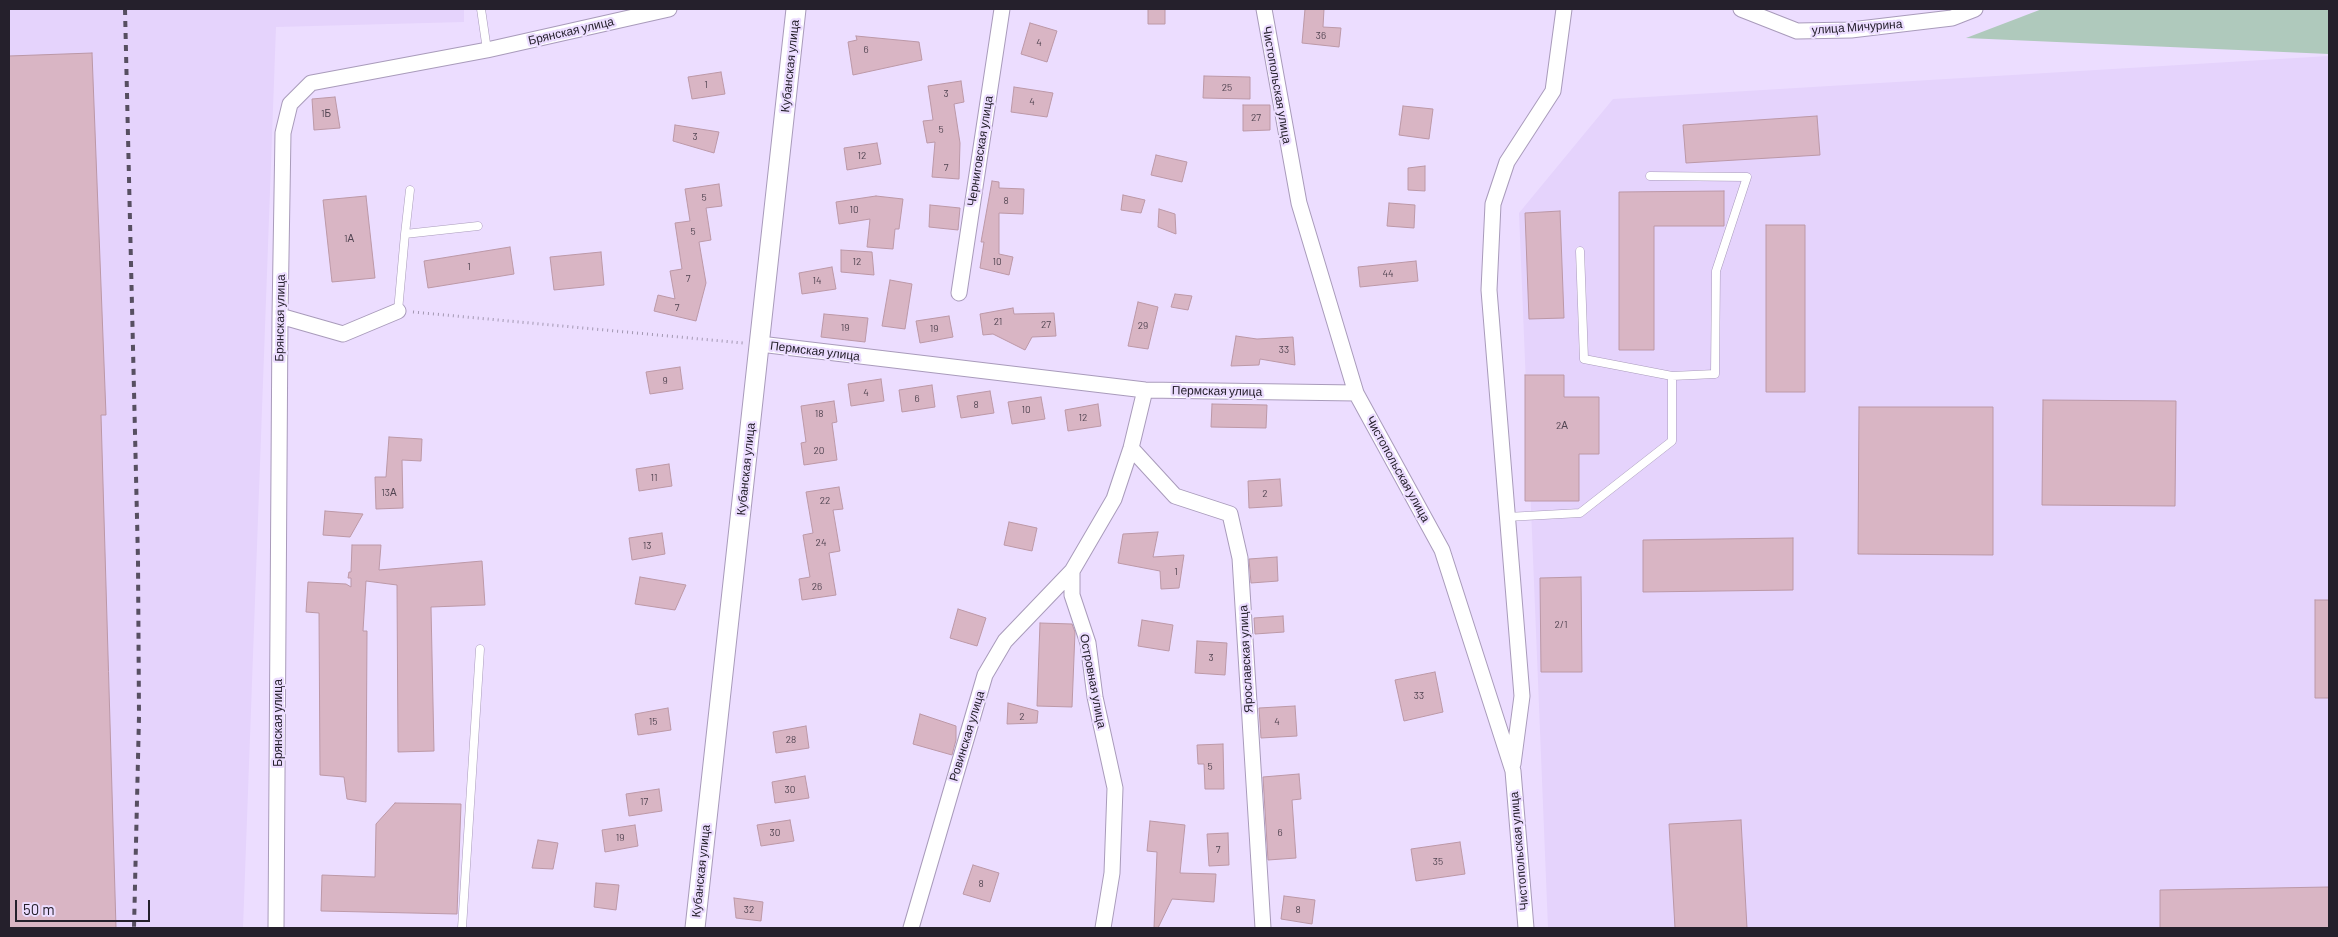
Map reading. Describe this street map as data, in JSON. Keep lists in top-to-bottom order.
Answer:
{
  "streets": {
    "street": [
      "улица Мичурина",
      "Брянская улица",
      "Кубанская улица",
      "Чистопольская улица",
      "Черниговская улица",
      "Пермская улица",
      "Ярославская улица",
      "Островная улица",
      "Ровинская улица"
    ]
  },
  "crossings": [
    ["Кубанская улица", "Пермская улица"],
    ["Чистопольская улица", "Пермская улица"],
    ["Островная улица", "Ровинская улица"]
  ],
  "house_numbers": [
    "36",
    "4",
    "6",
    "1",
    "25",
    "3",
    "4",
    "1Б",
    "27",
    "5",
    "3",
    "12",
    "7",
    "5",
    "8",
    "10",
    "5",
    "1А",
    "12",
    "10",
    "1",
    "44",
    "7",
    "14",
    "7",
    "21",
    "27",
    "29",
    "19",
    "19",
    "33",
    "9",
    "4",
    "6",
    "8",
    "10",
    "18",
    "12",
    "2А",
    "20",
    "11",
    "13А",
    "2",
    "22",
    "24",
    "13",
    "1",
    "26",
    "2/1",
    "3",
    "33",
    "2",
    "15",
    "4",
    "28",
    "5",
    "30",
    "17",
    "30",
    "6",
    "19",
    "7",
    "35",
    "8",
    "32",
    "8"
  ],
  "scale_bar": "50 m"
}
